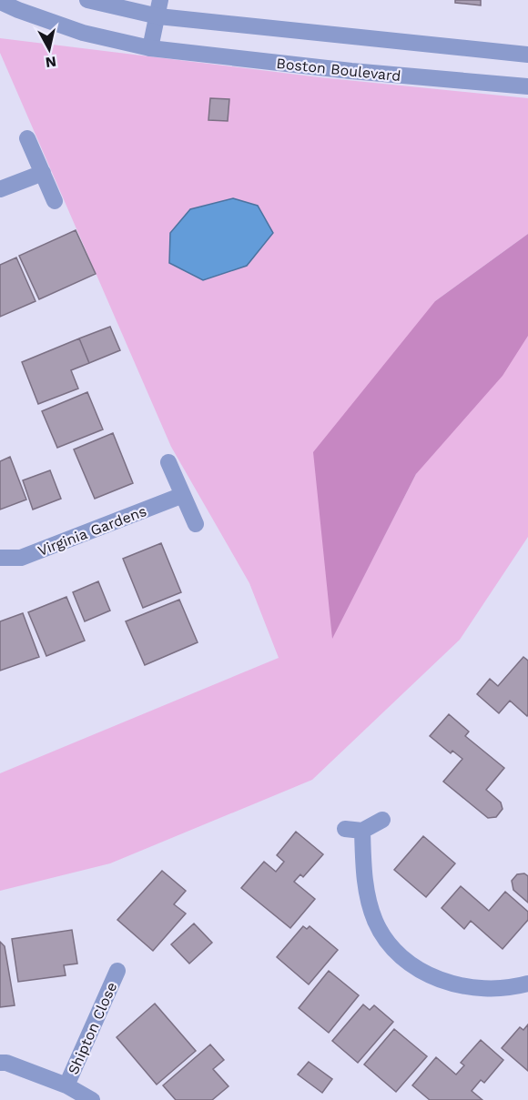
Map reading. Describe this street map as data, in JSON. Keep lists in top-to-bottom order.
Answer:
{
  "streets": {
    "street": ["Boston Boulevard", "Virginia Gardens", "Shipton Close"]
  },
  "north": "bottom"
}
